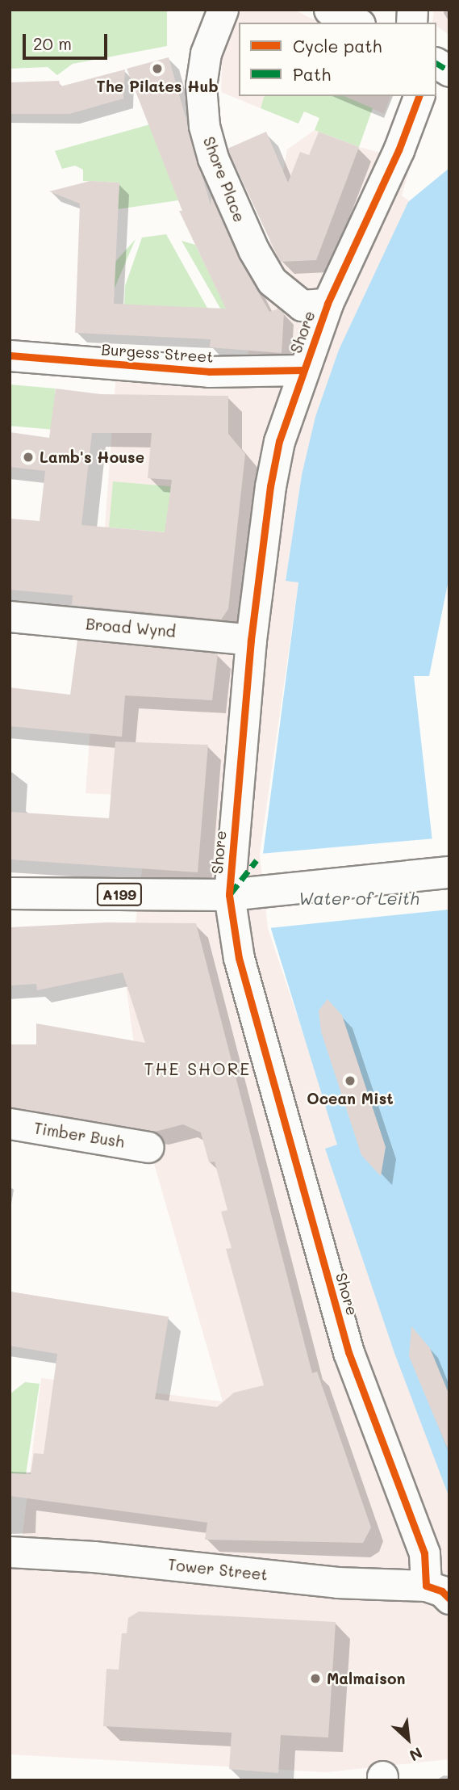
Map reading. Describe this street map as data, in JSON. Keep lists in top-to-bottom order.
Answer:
{
  "streets": {
    "main road": ["A199"],
    "street": [
      "Shore Place",
      "Shore",
      "Burgess Street",
      "Broad Wynd",
      "Timber Bush",
      "Tower Street"
    ]
  },
  "crossings": [
    ["Shore Place", "Shore"],
    ["Shore", "Burgess Street"],
    ["Shore", "Broad Wynd"],
    ["Shore", "A199"],
    ["Shore", "Tower Street"]
  ],
  "districts": ["THE SHORE"],
  "water": ["Water of Leith"],
  "places": [
    "The Pilates Hub",
    "Lamb's House",
    "Ocean Mist",
    "Malmaison"
  ],
  "legend": ["Cycle path", "Path"],
  "scale_bar": "20 m",
  "north": "bottom right"
}
